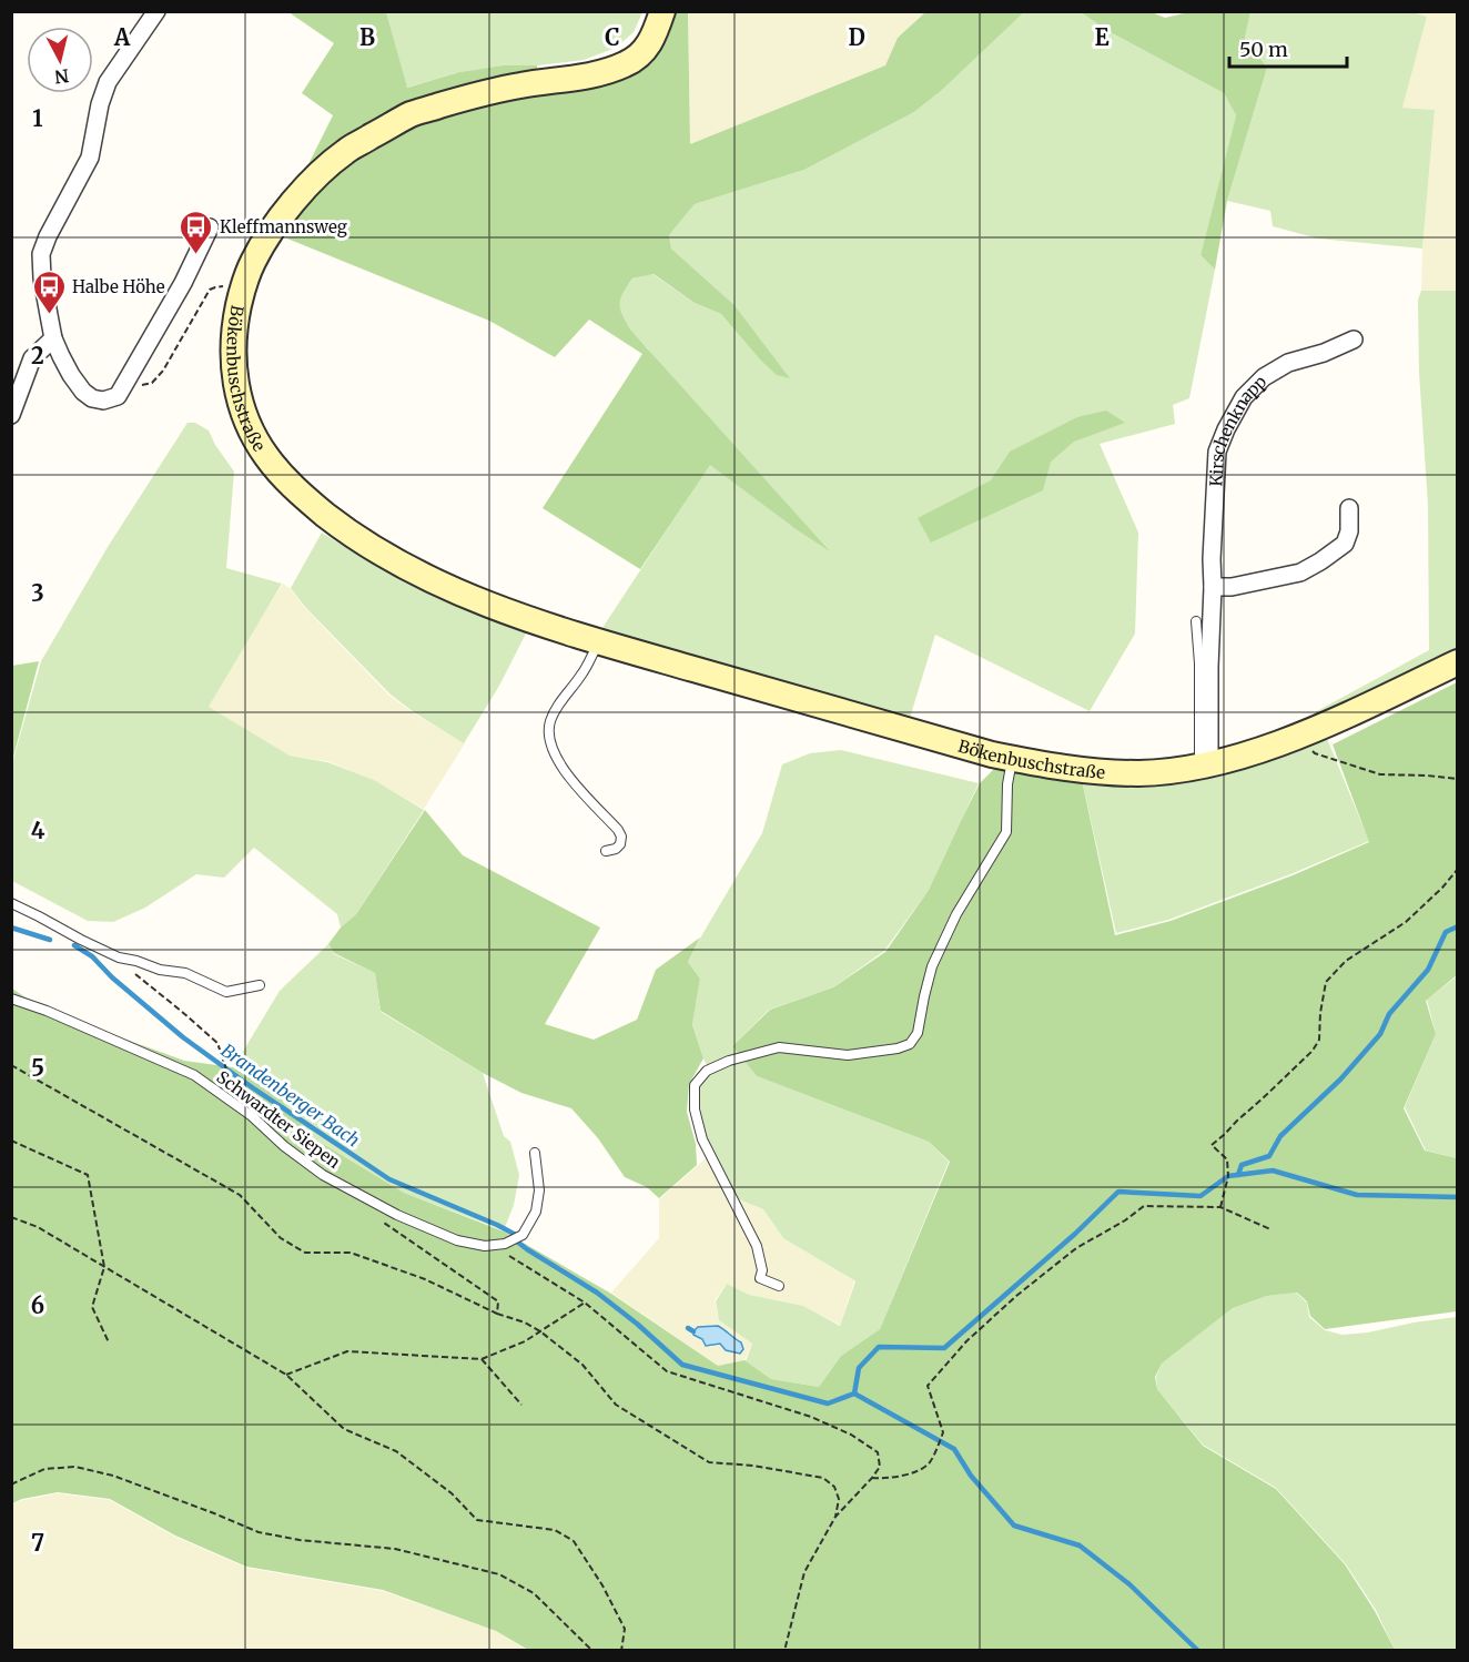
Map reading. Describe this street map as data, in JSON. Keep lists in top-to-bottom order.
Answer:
{
  "streets": {
    "main road": ["Bökenbuschstraße"],
    "street": ["Kirschenknapp"],
    "lane": ["Schwardter Siepen"]
  },
  "crossings": [
    ["Bökenbuschstraße", "Kirschenknapp"]
  ],
  "water": ["Brandenberger Bach"],
  "places": {
    "bus stop": ["Kleffmannsweg", "Halbe Höhe"]
  },
  "scale_bar": "50 m",
  "north": "bottom",
  "grid": {
    "columns": [
      "A",
      "B",
      "C",
      "D",
      "E"
    ],
    "rows": [
      "1",
      "2",
      "3",
      "4",
      "5",
      "6",
      "7"
    ]
  }
}
